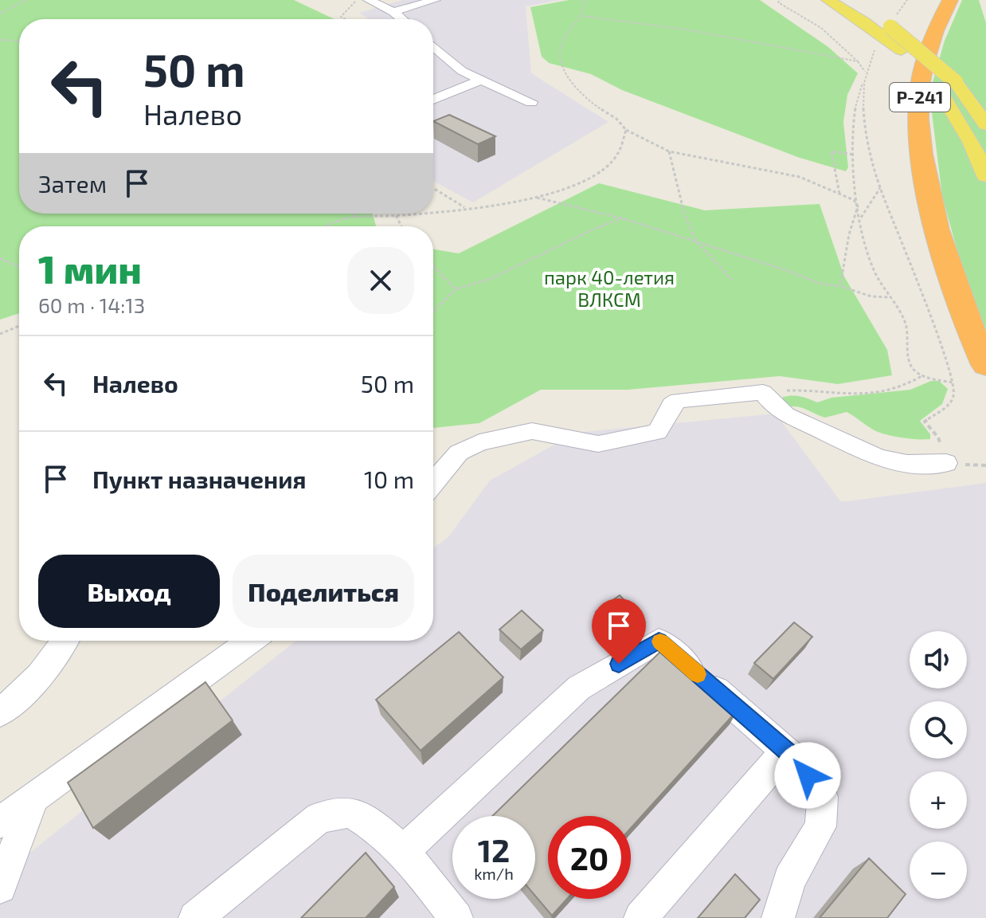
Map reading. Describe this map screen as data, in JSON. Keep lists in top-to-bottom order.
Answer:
{
  "streets": {
    "highway": ["Р-241"]
  },
  "parks": ["парк 40-летия ВЛКСМ"],
  "page": {
    "turn": ["50 m", "Налево"],
    "then": "Затем",
    "heading": ["1 мин", "60 m · 14:13"],
    "list": [
      {
        "name": "Налево",
        "value": "50 m"
      },
      {
        "name": "Пункт назначения",
        "value": "10 m"
      }
    ],
    "buttons": ["Выход", "Поделиться"],
    "map_buttons": ["+", "−"],
    "speed": "12 km/h",
    "limit": "20"
  }
}
